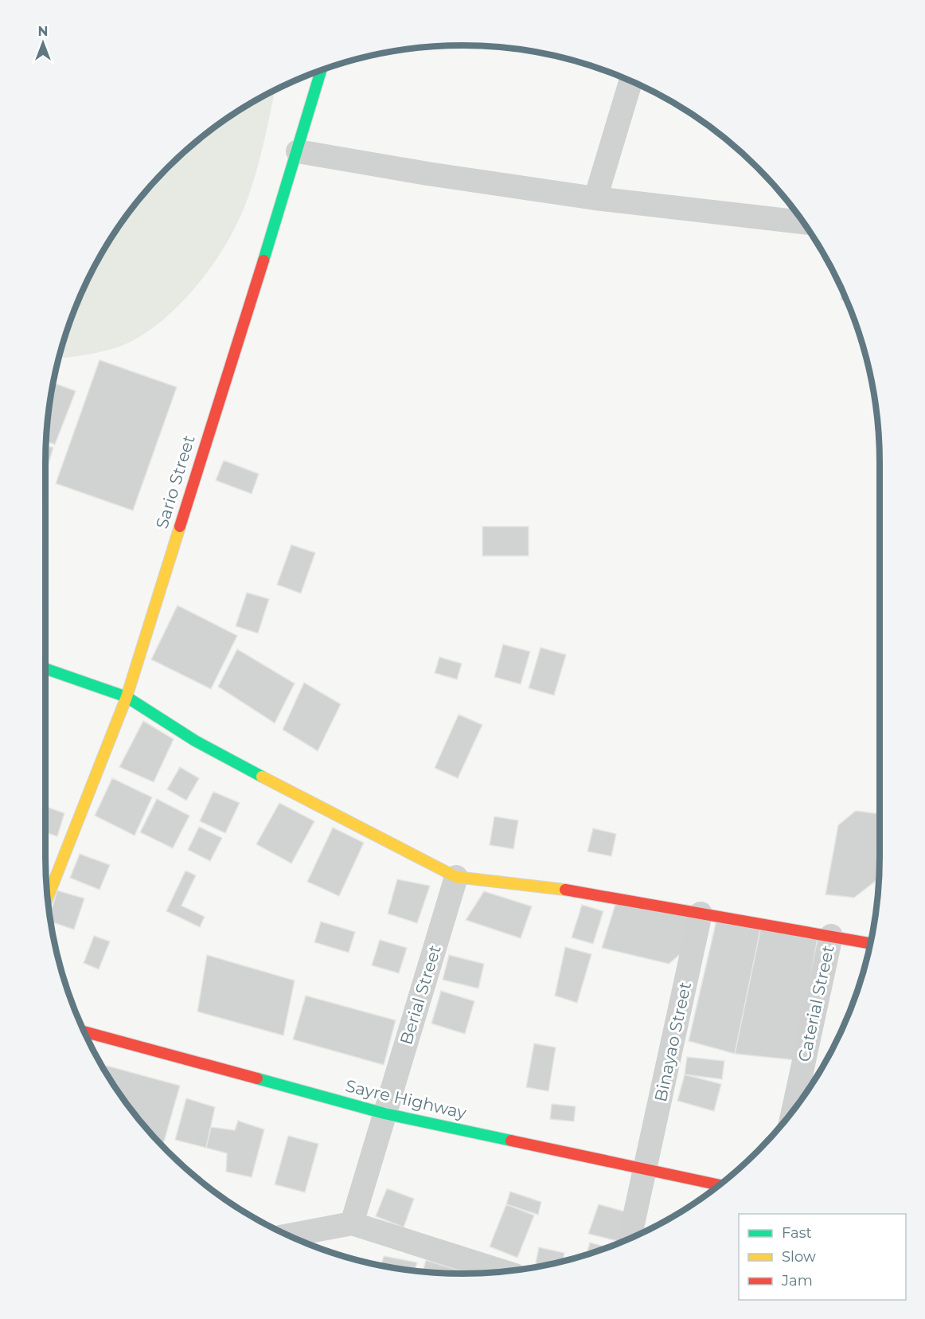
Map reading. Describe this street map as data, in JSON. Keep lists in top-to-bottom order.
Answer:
{
  "streets": {
    "main road": ["Sario Street", "Sayre Highway"],
    "street": ["Berial Street", "Caterial Street", "Binayao Street"]
  },
  "crossings": [
    ["Berial Street", "Sayre Highway"],
    ["Binayao Street", "Sayre Highway"]
  ],
  "legend": ["Fast", "Slow", "Jam"],
  "north": "top"
}
